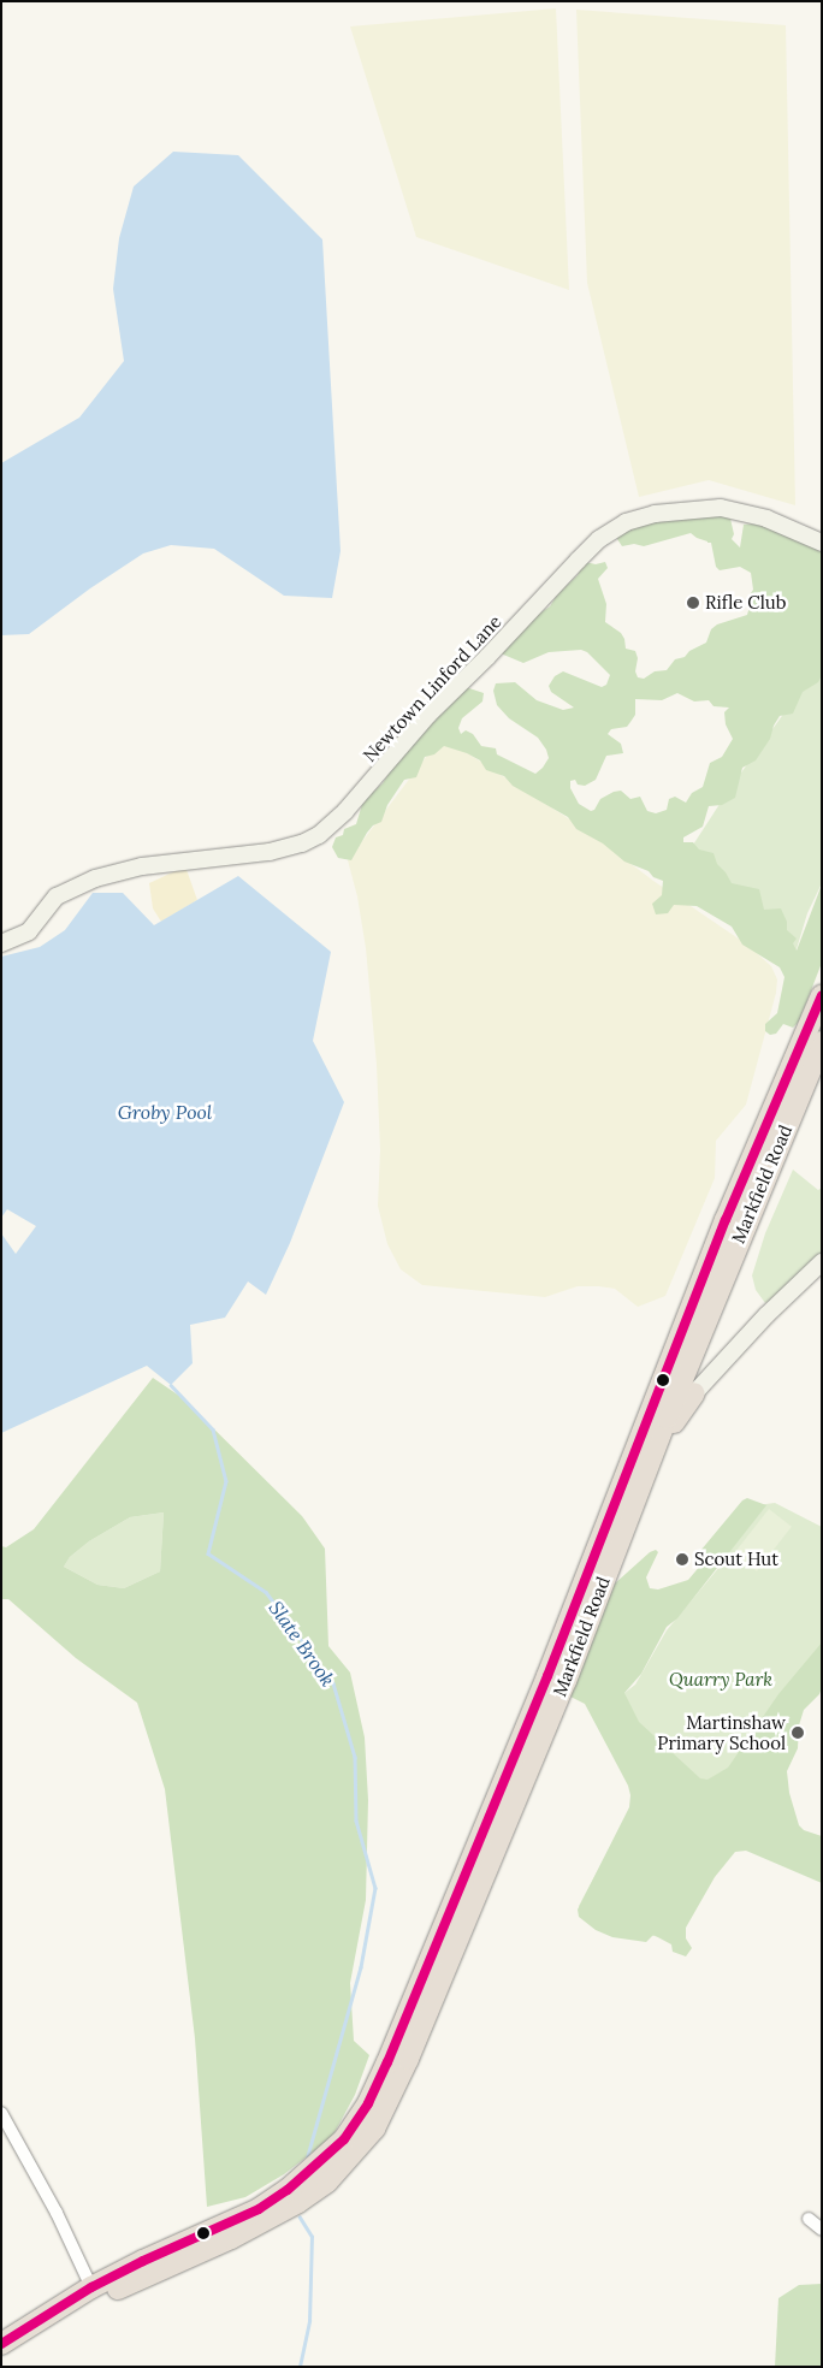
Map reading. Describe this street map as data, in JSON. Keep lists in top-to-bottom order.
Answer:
{
  "streets": {
    "highway": ["Markfield Road"],
    "street": ["Newtown Linford Lane"]
  },
  "water": ["Groby Pool", "Slate Brook"],
  "parks": ["Quarry Park"],
  "places": ["Rifle Club", "Scout Hut", "Martinshaw Primary School"]
}
